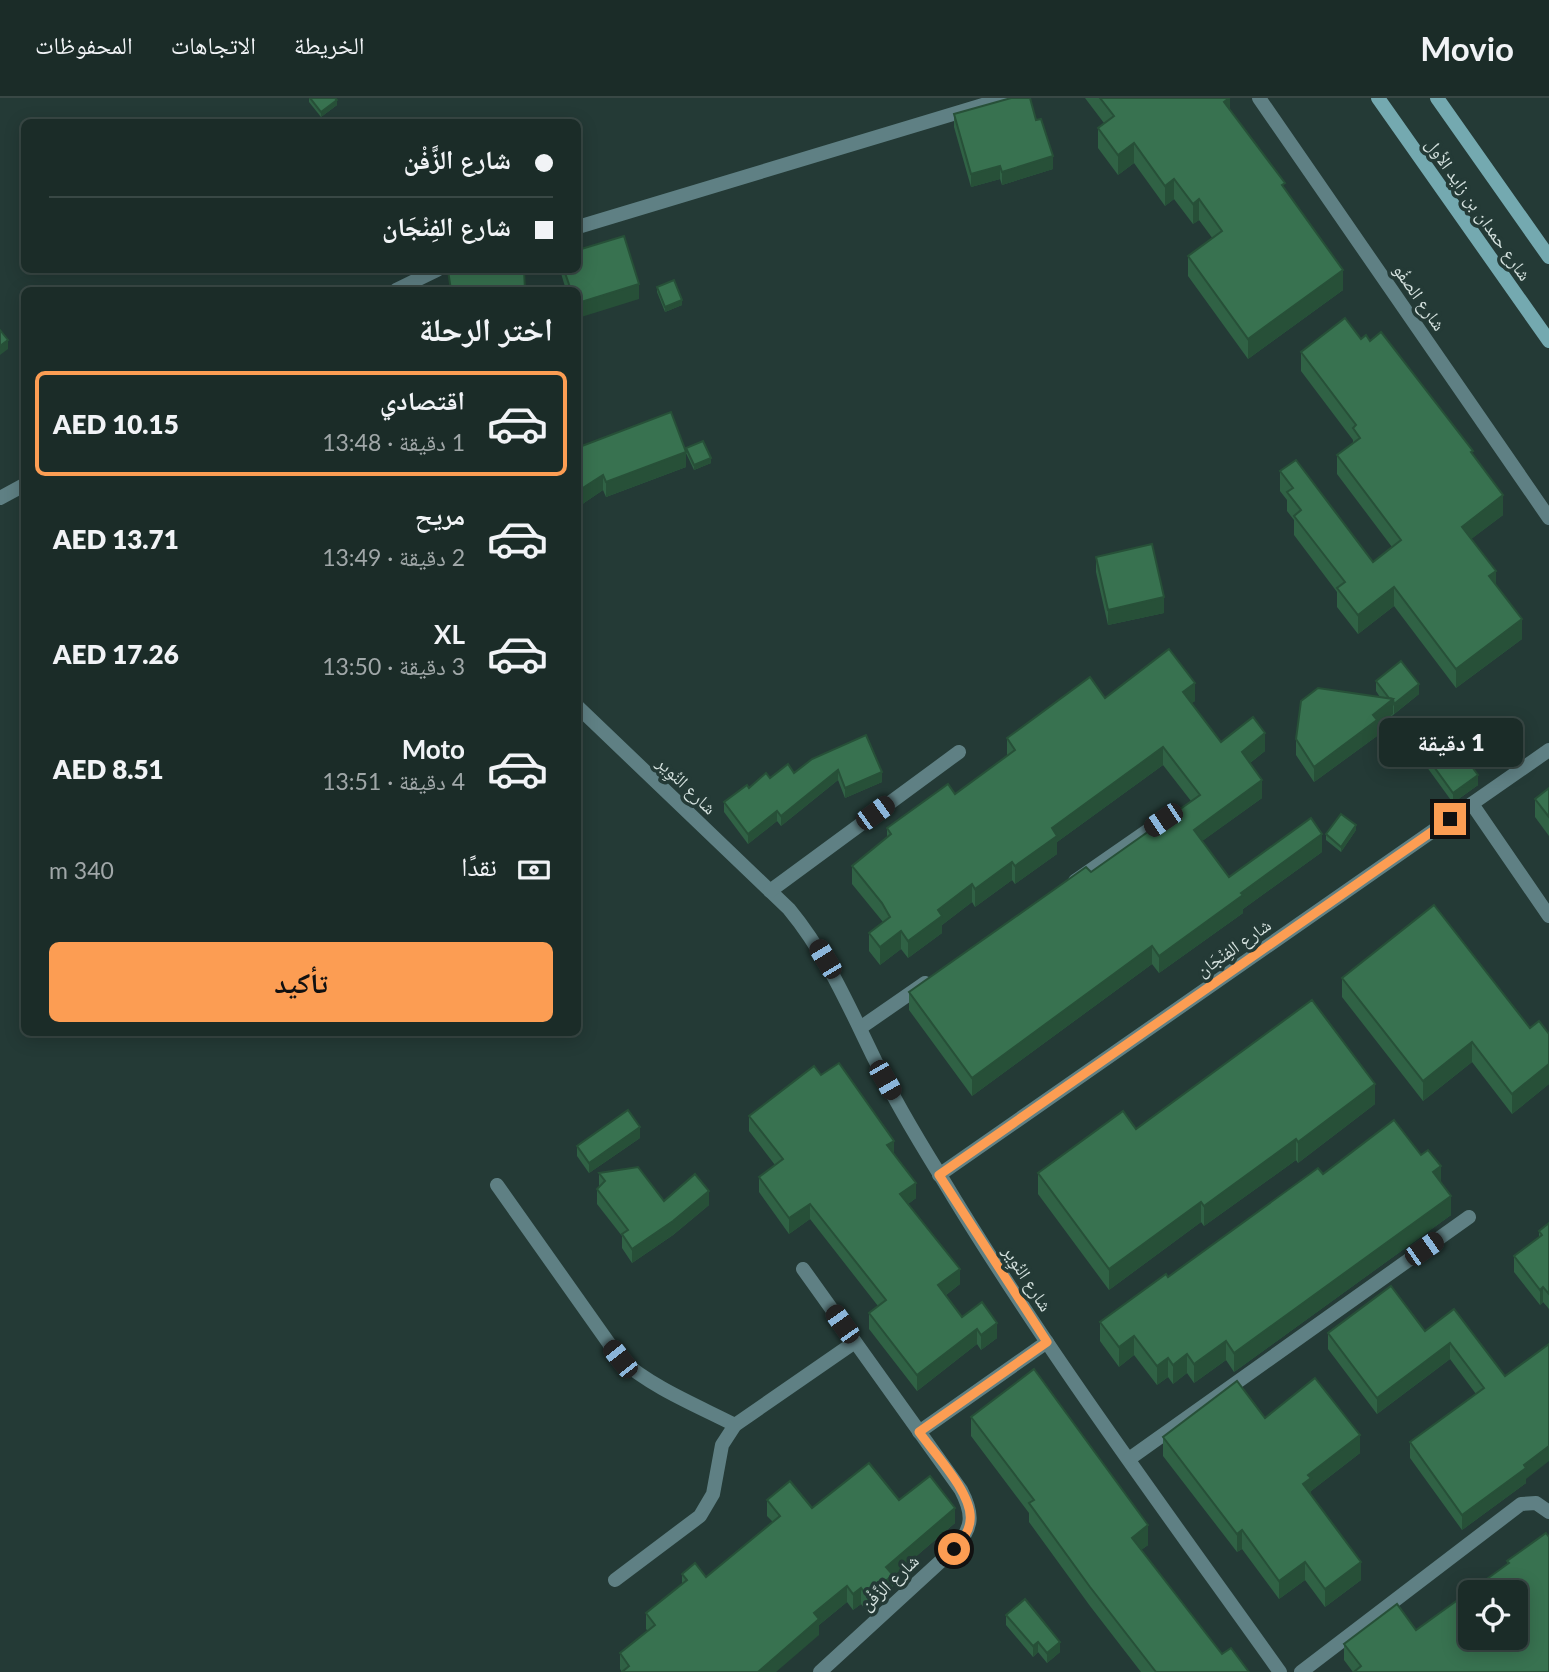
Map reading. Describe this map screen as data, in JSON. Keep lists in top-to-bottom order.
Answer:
{
  "streets": {
    "main road": ["شارع حمدان بن زايد الأول"],
    "street": [
      "شارع الصفُو",
      "شارع النُوِير",
      "شارع الفِنْجَان",
      "شارع الزَّفْن"
    ]
  },
  "crossings": [
    ["شارع النُوِير", "شارع الفِنْجَان"]
  ],
  "page": {
    "header": "Movio",
    "nav": ["الخريطة", "الاتجاهات", "المحفوظات"],
    "banner": ["شارع الزَّفْن", "شارع الفِنْجَان"],
    "heading": "اختر الرحلة",
    "list": [
      {
        "name": "اقتصادي",
        "note": "1 دقيقة · 13:48",
        "value": "AED 10.15"
      },
      {
        "name": "مريح",
        "note": "2 دقيقة · 13:49",
        "value": "AED 13.71"
      },
      {
        "name": "XL",
        "note": "3 دقيقة · 13:50",
        "value": "AED 17.26"
      },
      {
        "name": "Moto",
        "note": "4 دقيقة · 13:51",
        "value": "AED 8.51"
      }
    ],
    "bubble": "1 دقيقة",
    "pay": ["نقدًا", "340 m"],
    "buttons": "تأكيد"
  }
}
